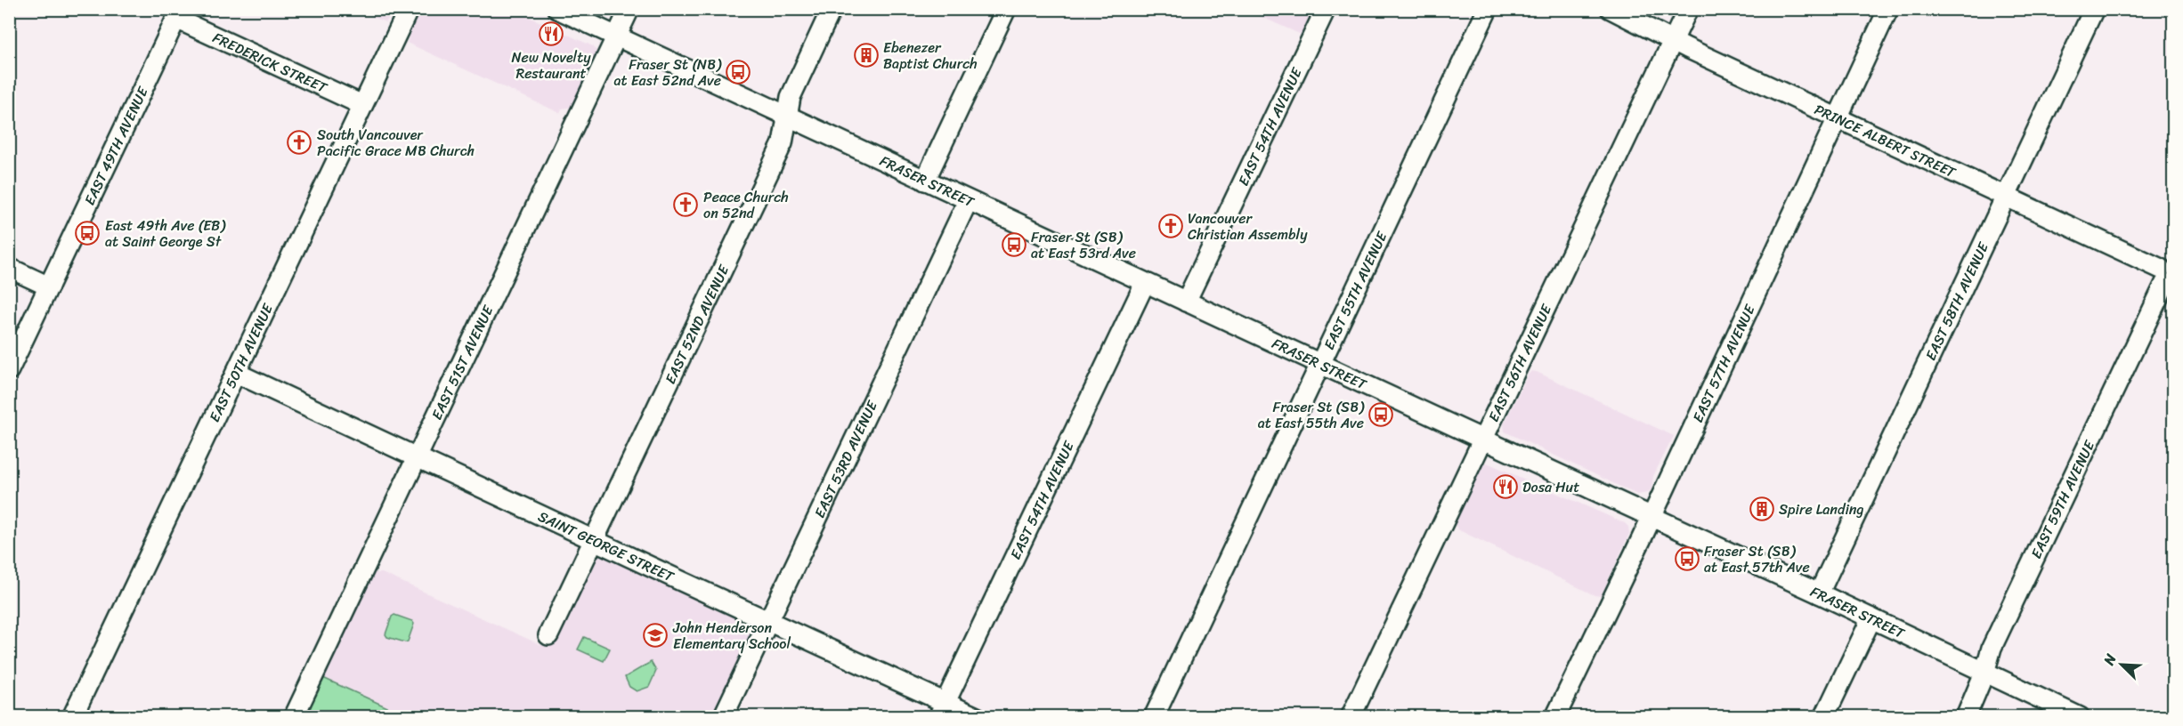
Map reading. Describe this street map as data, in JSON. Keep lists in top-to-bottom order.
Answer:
{
  "streets": {
    "street": [
      "FREDERICK STREET",
      "EAST 54TH AVENUE",
      "PRINCE ALBERT STREET",
      "EAST 49TH AVENUE",
      "FRASER STREET",
      "EAST 55TH AVENUE",
      "EAST 58TH AVENUE",
      "EAST 52ND AVENUE",
      "EAST 50TH AVENUE",
      "EAST 51ST AVENUE",
      "EAST 56TH AVENUE",
      "EAST 57TH AVENUE",
      "EAST 53RD AVENUE",
      "EAST 59TH AVENUE",
      "SAINT GEORGE STREET"
    ]
  },
  "crossings": [
    ["FREDERICK STREET", "EAST 49TH AVENUE"],
    ["FREDERICK STREET", "EAST 50TH AVENUE"],
    ["EAST 54TH AVENUE", "FRASER STREET"],
    ["EAST 54TH AVENUE", "SAINT GEORGE STREET"],
    ["PRINCE ALBERT STREET", "EAST 58TH AVENUE"],
    ["PRINCE ALBERT STREET", "EAST 56TH AVENUE"],
    ["PRINCE ALBERT STREET", "EAST 57TH AVENUE"],
    ["PRINCE ALBERT STREET", "EAST 59TH AVENUE"],
    ["FRASER STREET", "EAST 55TH AVENUE"],
    ["FRASER STREET", "EAST 58TH AVENUE"],
    ["FRASER STREET", "EAST 52ND AVENUE"],
    ["FRASER STREET", "EAST 51ST AVENUE"],
    ["FRASER STREET", "EAST 56TH AVENUE"],
    ["FRASER STREET", "EAST 57TH AVENUE"],
    ["FRASER STREET", "EAST 53RD AVENUE"],
    ["FRASER STREET", "EAST 59TH AVENUE"],
    ["EAST 52ND AVENUE", "SAINT GEORGE STREET"],
    ["EAST 50TH AVENUE", "SAINT GEORGE STREET"],
    ["EAST 51ST AVENUE", "SAINT GEORGE STREET"],
    ["EAST 53RD AVENUE", "SAINT GEORGE STREET"]
  ],
  "places": {
    "restaurant": ["New Novelty Restaurant", "Dosa Hut"],
    "building": ["Ebenezer Baptist Church", "Spire Landing"],
    "bus stop": [
      "Fraser St (NB) at East 52nd Ave",
      "East 49th Ave (EB) at Saint George St",
      "Fraser St (SB) at East 53rd Ave",
      "Fraser St (SB) at East 55th Ave",
      "Fraser St (SB) at East 57th Ave"
    ],
    "church": ["South Vancouver Pacific Grace MB Church", "Peace Church on 52nd", "Vancouver Christian Assembly"],
    "school or university": ["John Henderson Elementary School"]
  },
  "north": "top left"
}
